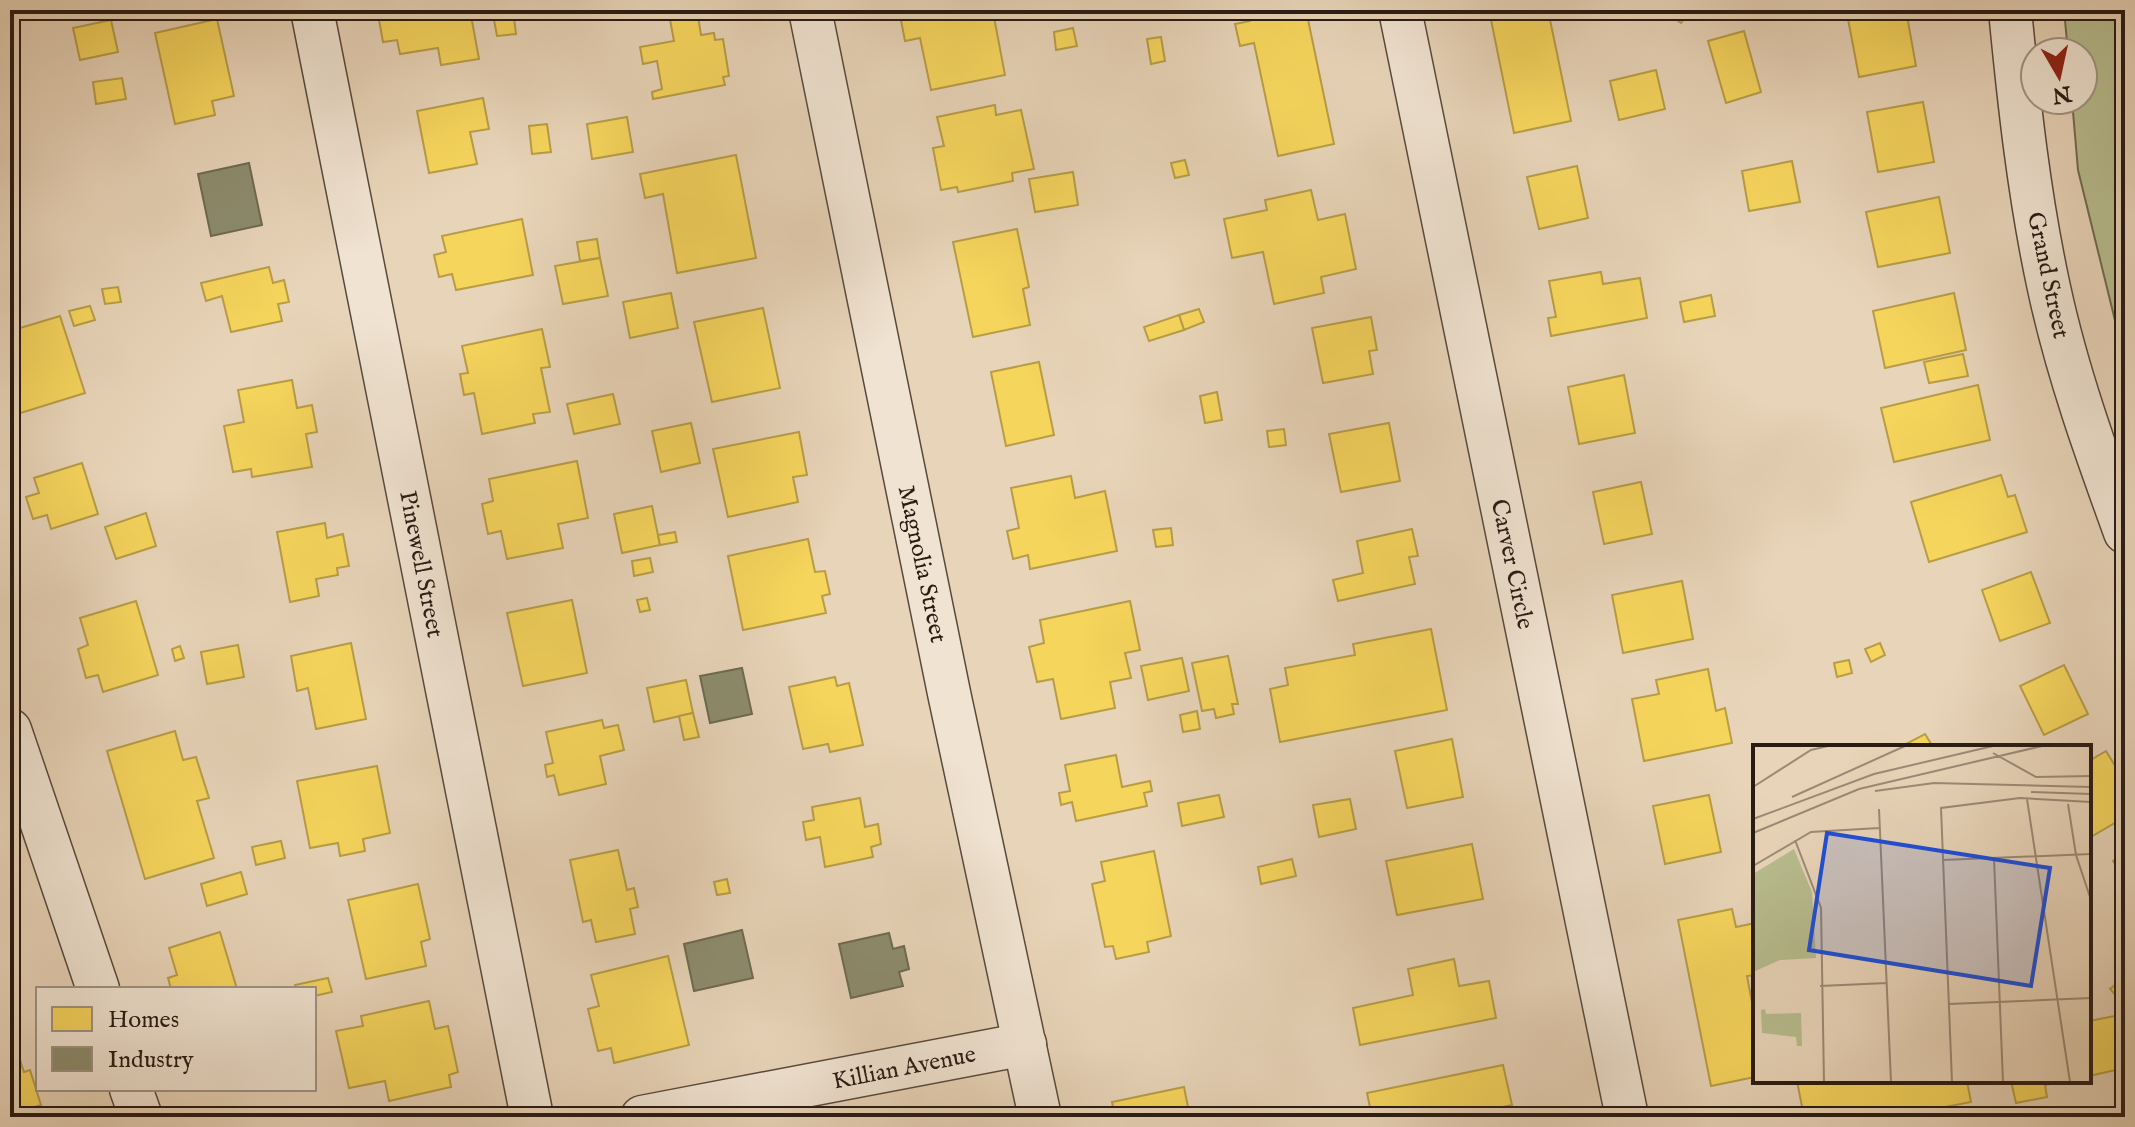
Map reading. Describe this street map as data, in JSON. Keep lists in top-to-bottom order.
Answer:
{
  "streets": {
    "street": [
      "Grand Street",
      "Pinewell Street",
      "Magnolia Street",
      "Carver Circle",
      "Killian Avenue"
    ]
  },
  "crossings": [
    ["Magnolia Street", "Killian Avenue"]
  ],
  "legend": ["Homes", "Industry"],
  "north": "bottom"
}
